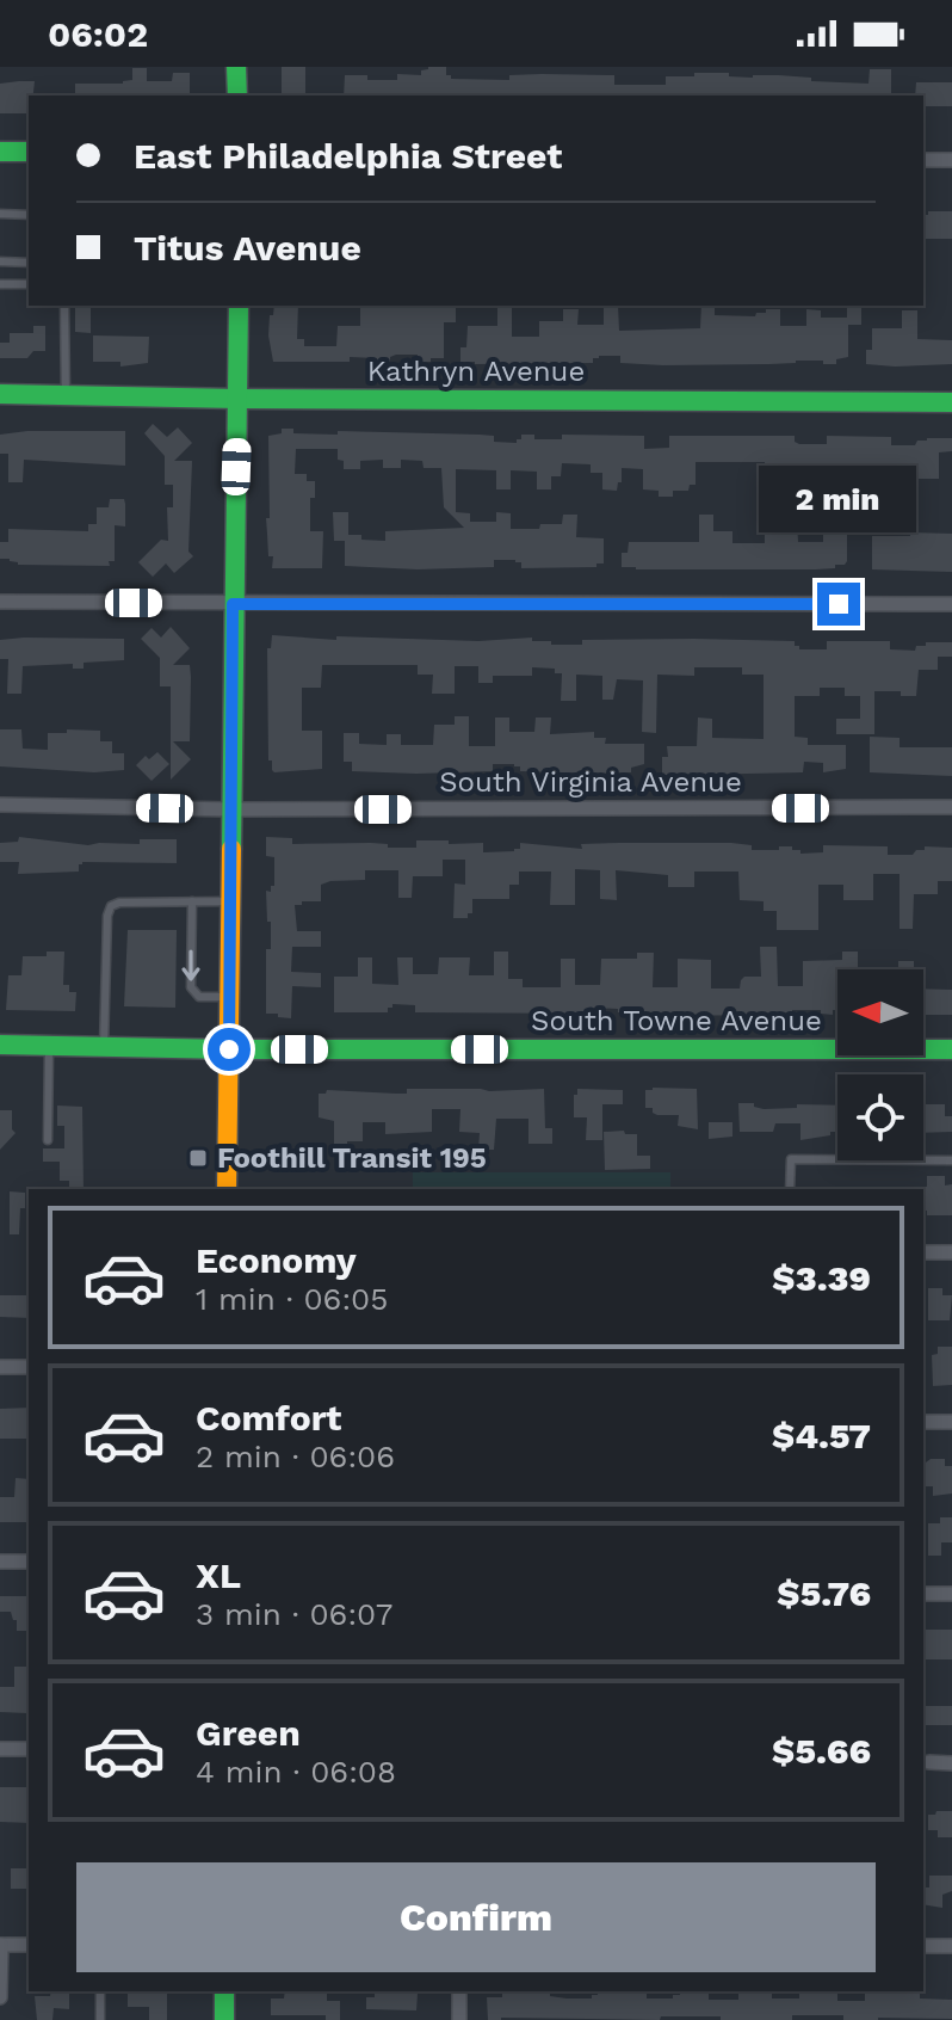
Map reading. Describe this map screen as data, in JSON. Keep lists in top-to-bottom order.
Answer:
{
  "streets": {
    "street": ["Kathryn Avenue", "South Virginia Avenue", "South Towne Avenue"]
  },
  "places": {
    "transit": ["Foothill Transit 195"]
  },
  "north": "left",
  "page": {
    "status": "06:02",
    "banner": ["East Philadelphia Street", "Titus Avenue"],
    "bubble": "2 min",
    "list": [
      {
        "name": "Economy",
        "note": "1 min · 06:05",
        "value": "$3.39"
      },
      {
        "name": "Comfort",
        "note": "2 min · 06:06",
        "value": "$4.57"
      },
      {
        "name": "XL",
        "note": "3 min · 06:07",
        "value": "$5.76"
      },
      {
        "name": "Green",
        "note": "4 min · 06:08",
        "value": "$5.66"
      }
    ],
    "buttons": "Confirm"
  }
}
